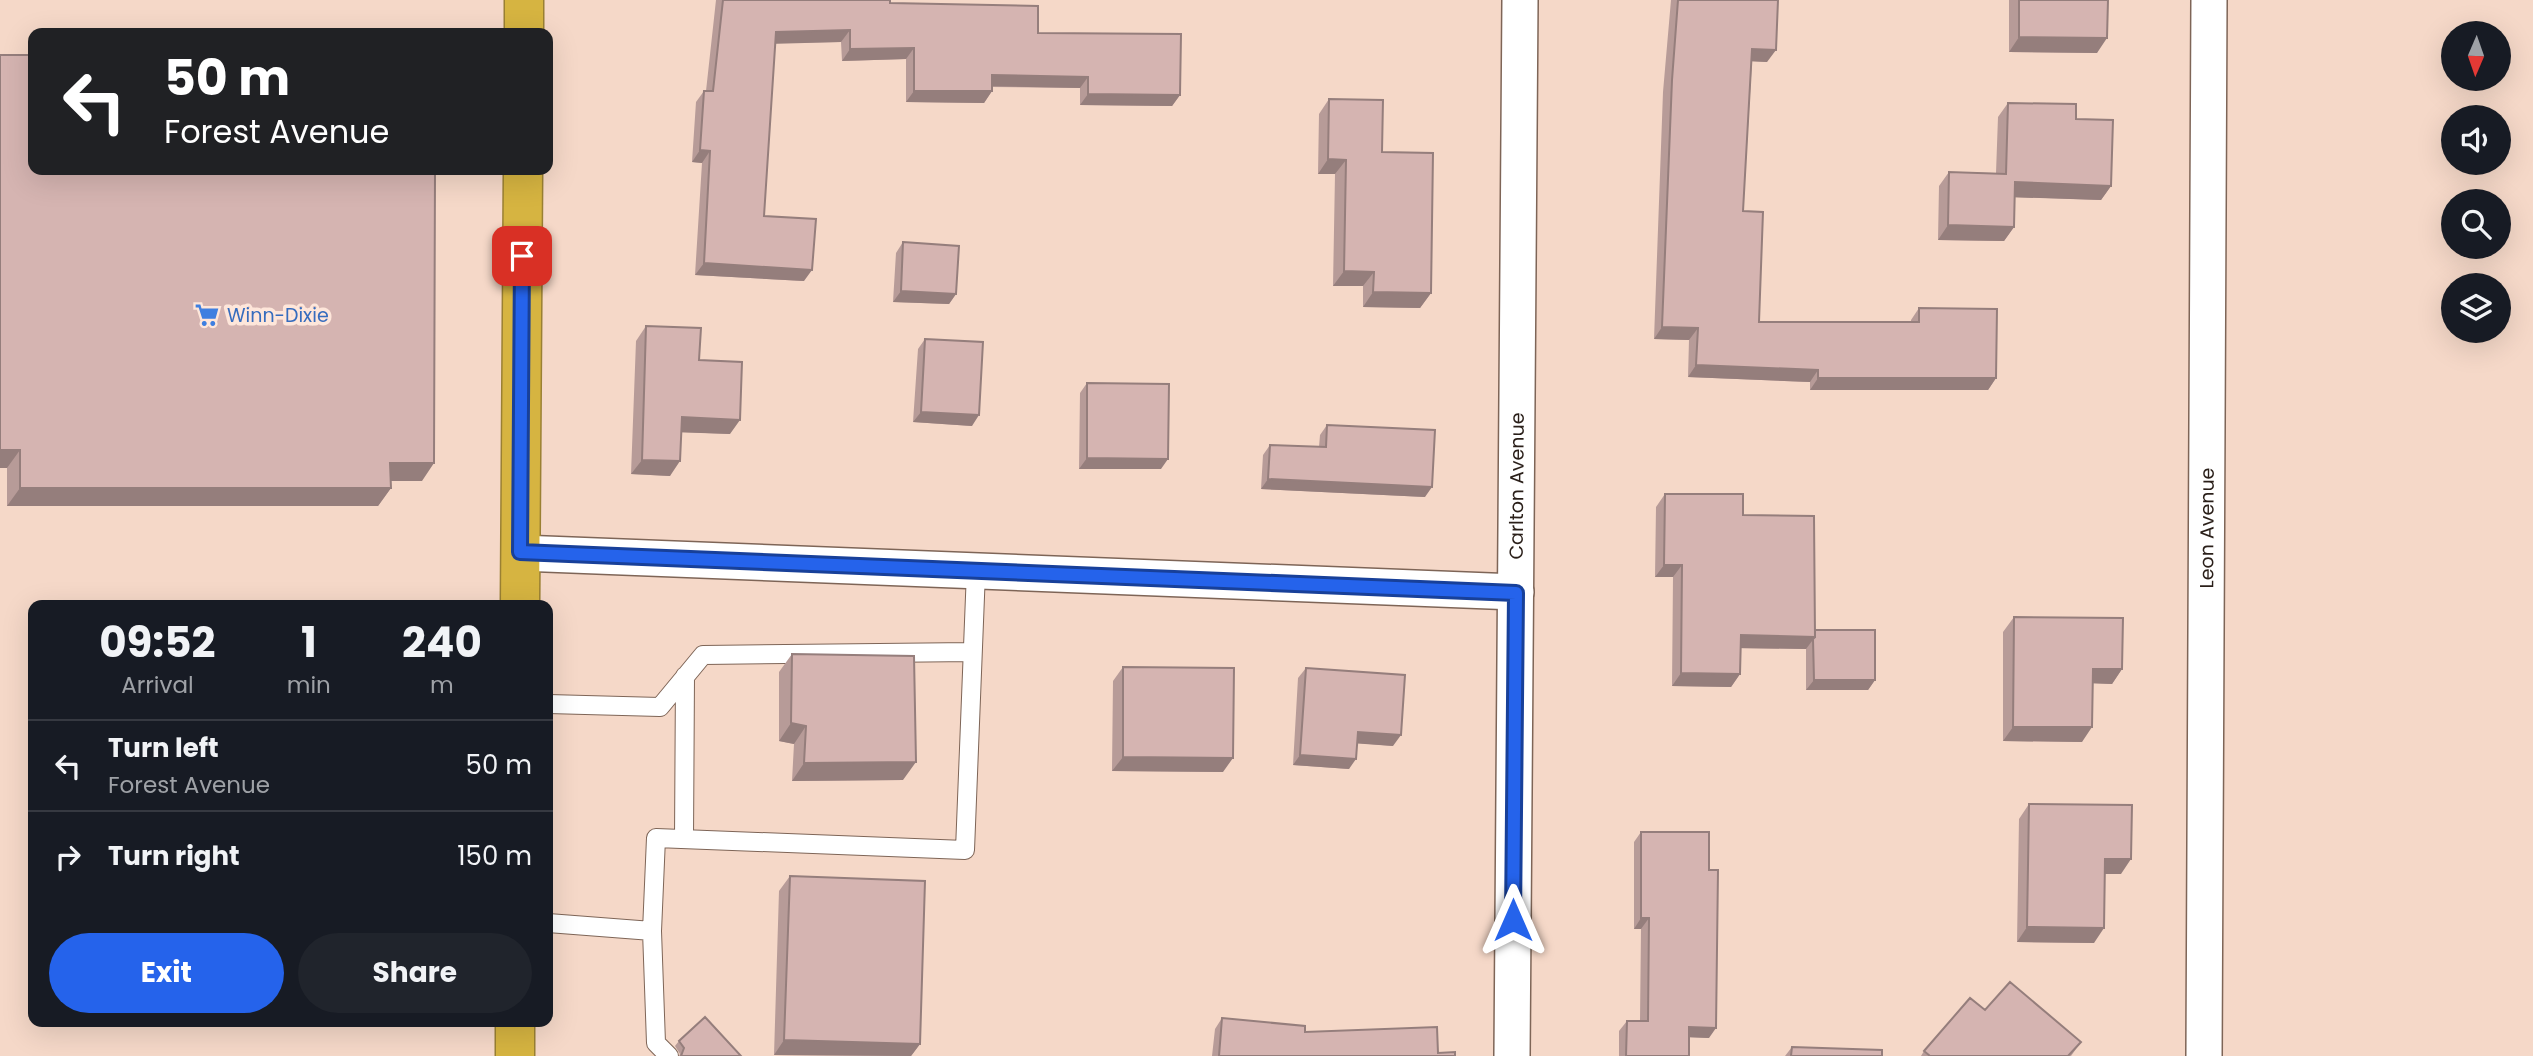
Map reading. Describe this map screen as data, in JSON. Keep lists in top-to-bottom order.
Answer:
{
  "streets": {
    "street": ["Carlton Avenue", "Leon Avenue"]
  },
  "places": {
    "supermarket": ["Winn-Dixie"]
  },
  "north": "bottom",
  "page": {
    "turn": ["50 m", "Forest Avenue"],
    "eta": [
      "09:52",
      "Arrival",
      "1",
      "min",
      "240",
      "m"
    ],
    "list": [
      {
        "name": "Turn left",
        "note": "Forest Avenue",
        "value": "50 m"
      },
      {
        "name": "Turn right",
        "value": "150 m"
      }
    ],
    "buttons": ["Exit", "Share"]
  }
}
